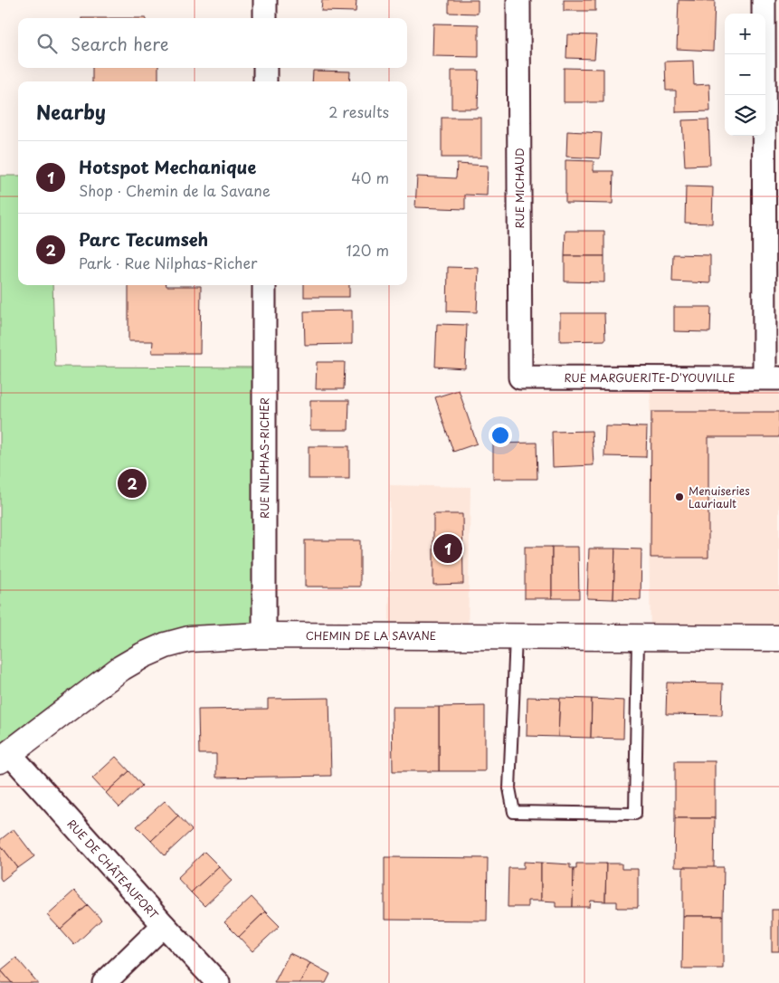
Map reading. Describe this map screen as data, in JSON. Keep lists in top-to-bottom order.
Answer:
{
  "streets": {
    "street": [
      "RUE MICHAUD",
      "RUE MARGUERITE-D'YOUVILLE",
      "RUE NILPHAS-RICHER",
      "CHEMIN DE LA SAVANE",
      "RUE DE CHÂTEAUFORT"
    ]
  },
  "crossings": [
    ["RUE MICHAUD", "RUE MARGUERITE-D'YOUVILLE"],
    ["RUE NILPHAS-RICHER", "CHEMIN DE LA SAVANE"],
    ["CHEMIN DE LA SAVANE", "RUE DE CHÂTEAUFORT"]
  ],
  "places": ["Menuiseries Lauriault"],
  "page": {
    "map_buttons": ["+", "−"],
    "search": "Search here",
    "heading": ["Nearby", "2 results"],
    "list": [
      {
        "mark": "1",
        "name": "Hotspot Mechanique",
        "note": "Shop · Chemin de la Savane",
        "value": "40 m"
      },
      {
        "mark": "2",
        "name": "Parc Tecumseh",
        "note": "Park · Rue Nilphas-Richer",
        "value": "120 m"
      }
    ],
    "pins": ["2", "1"]
  }
}
